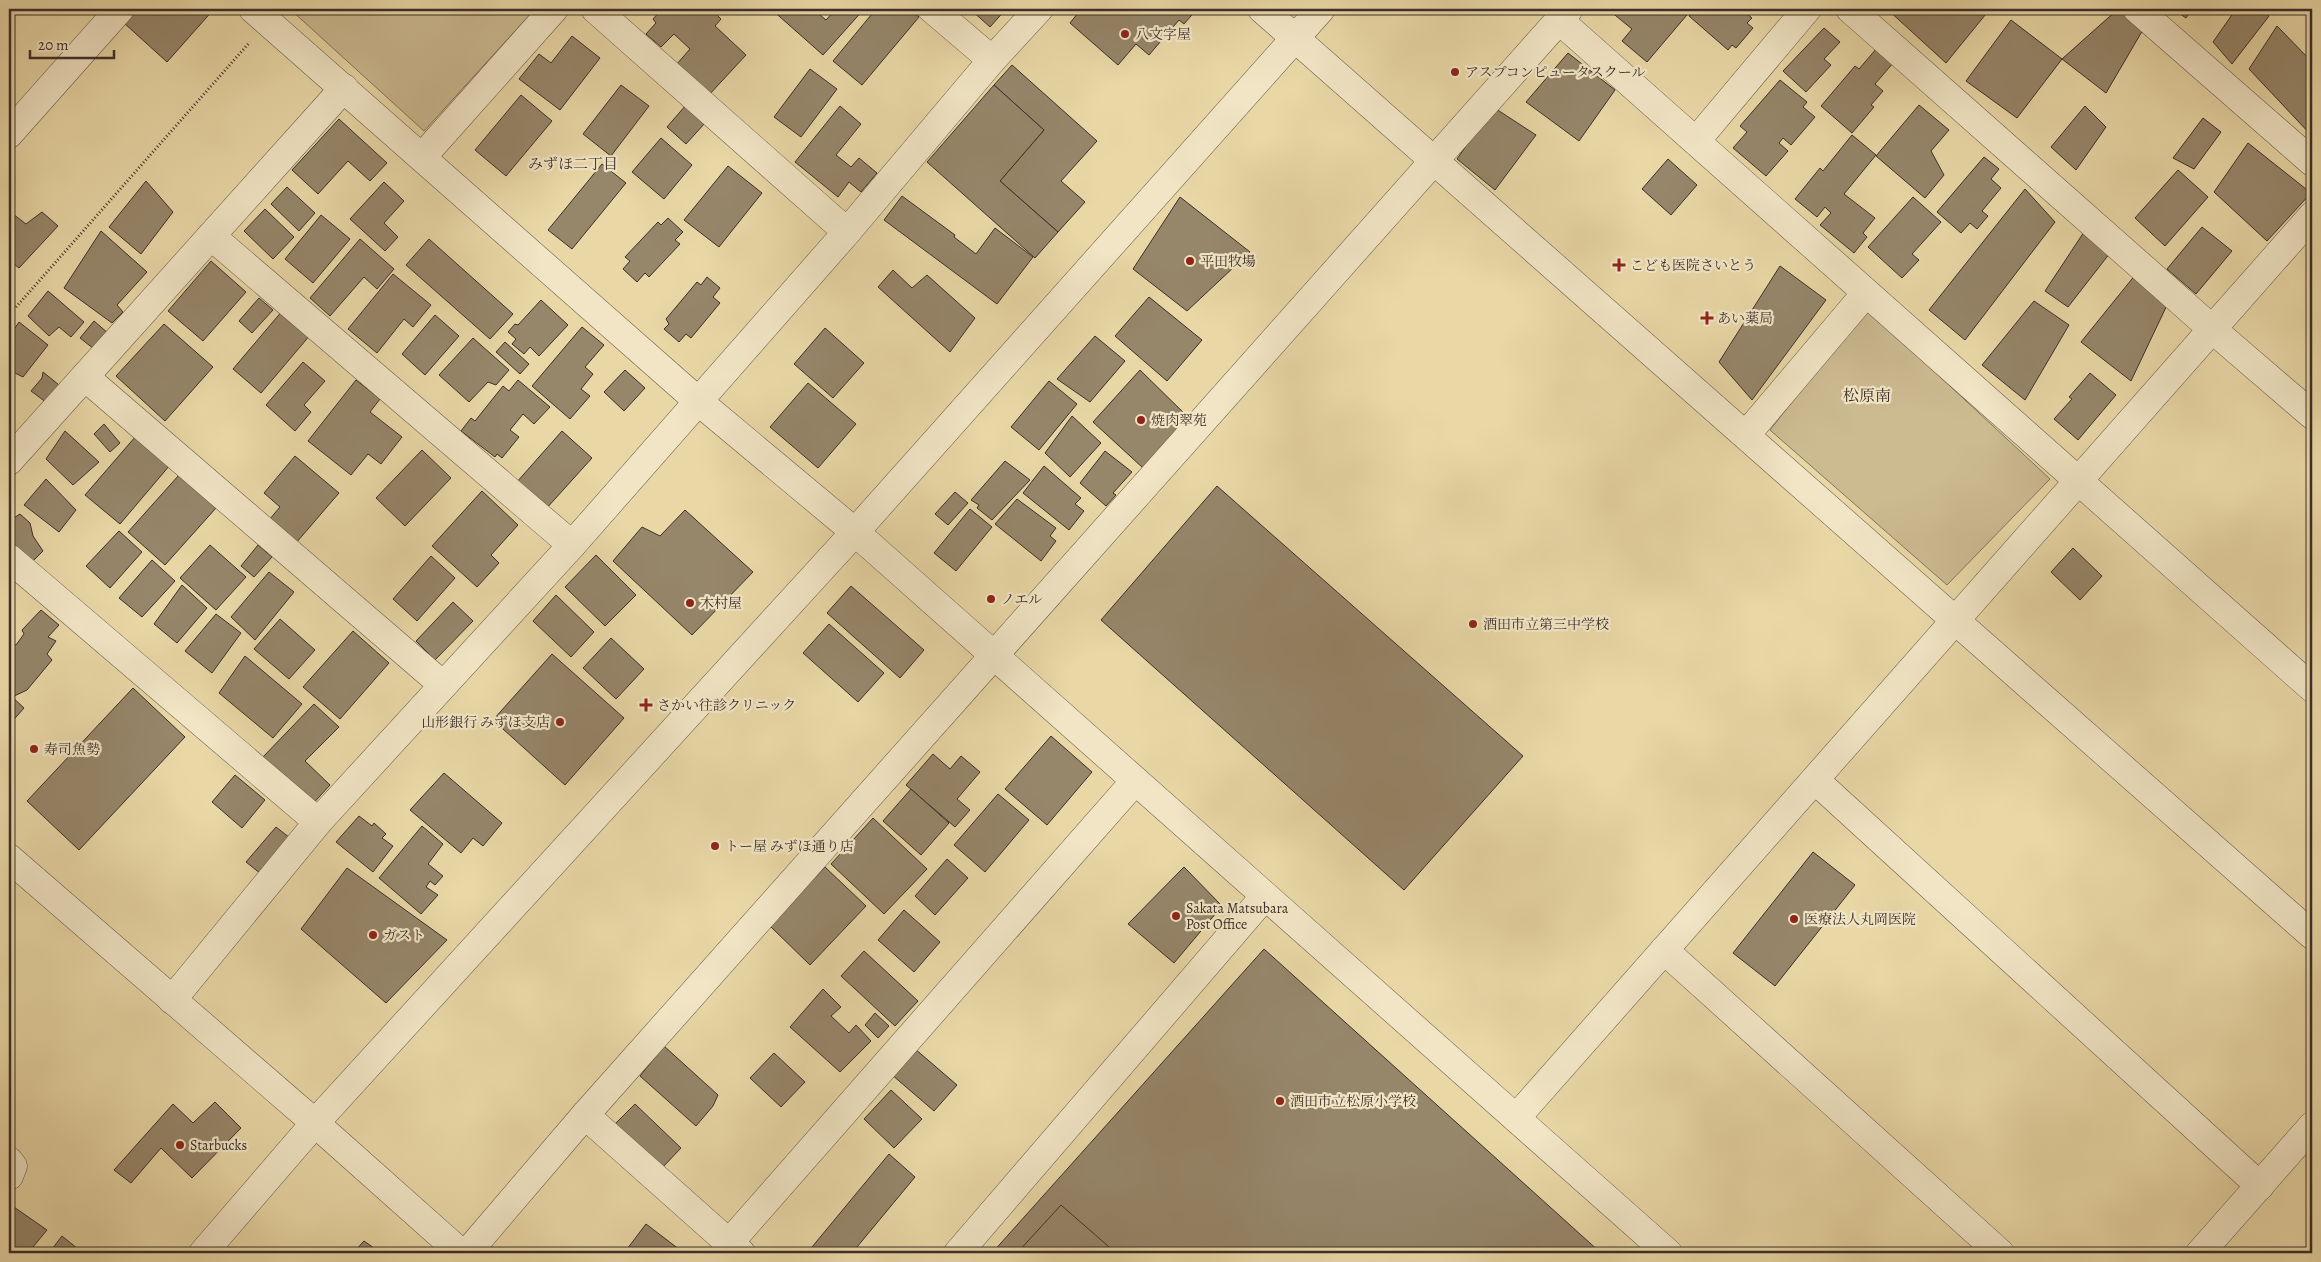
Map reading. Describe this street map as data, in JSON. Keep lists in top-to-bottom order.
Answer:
{
  "districts": ["みずほ二丁目", "松原南"],
  "places": {
    "other": [
      "八文字屋",
      "アスプコンピュータスクール",
      "平田牧場",
      "焼肉翠苑",
      "ノエル",
      "木村屋",
      "酒田市立第三中学校",
      "山形銀行 みずほ支店",
      "寿司魚勢",
      "トー屋 みずほ通り店",
      "Sakata Matsubara Post Office",
      "医療法人丸岡医院",
      "ガスト",
      "酒田市立松原小学校",
      "Starbucks"
    ],
    "health": ["こども医院さいとう", "あい薬局", "さかい往診クリニック"]
  },
  "scale_bar": "20 m"
}
